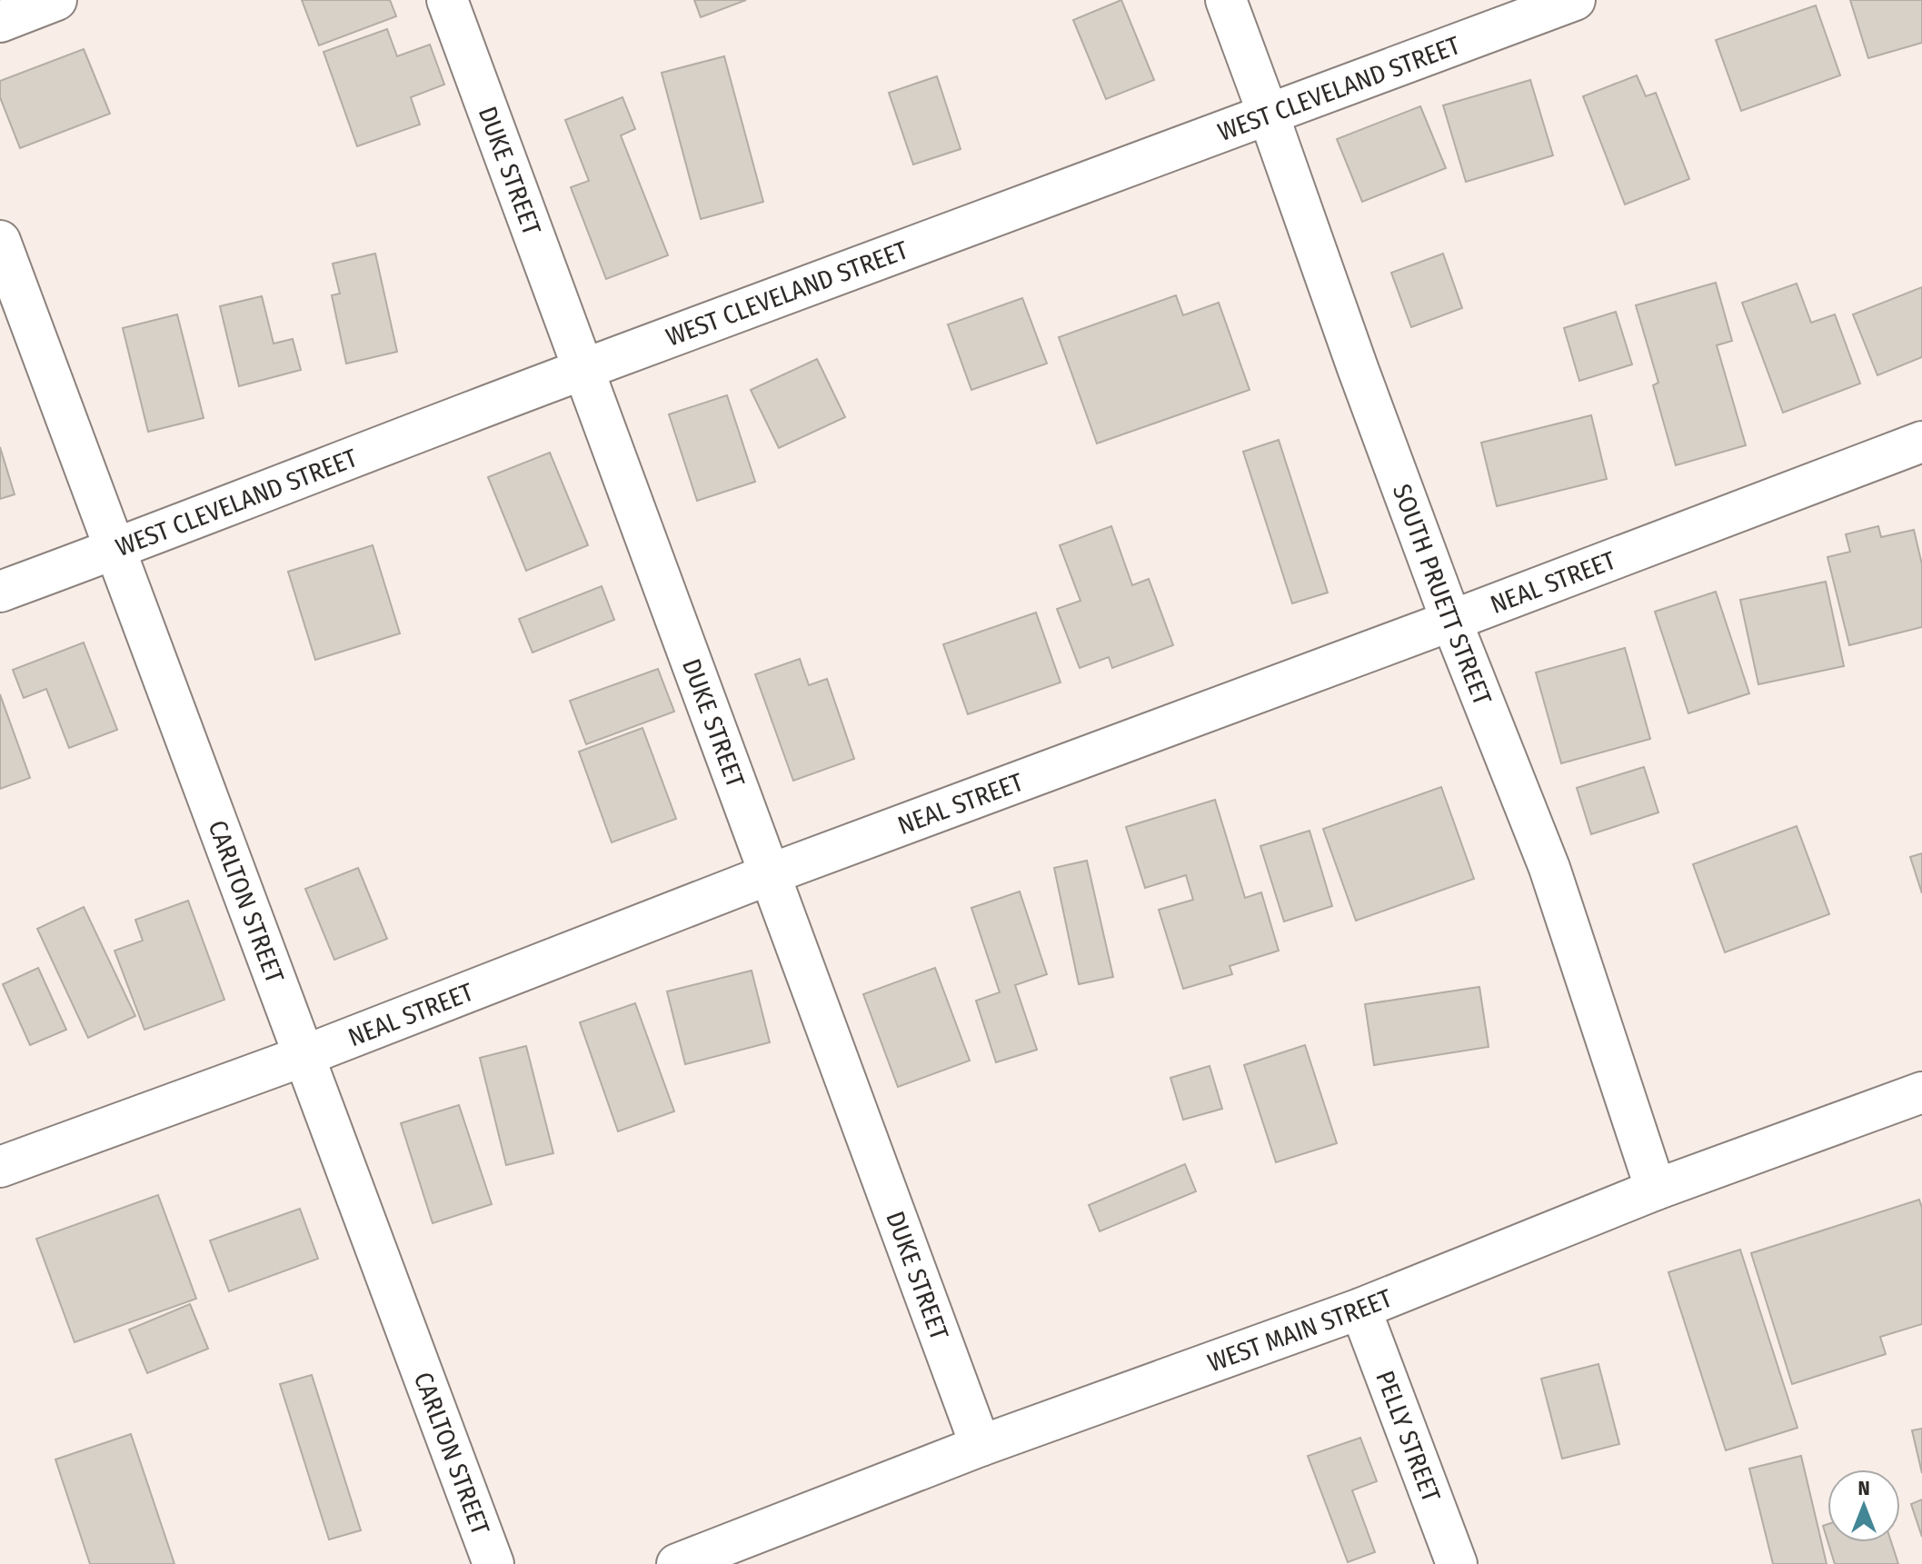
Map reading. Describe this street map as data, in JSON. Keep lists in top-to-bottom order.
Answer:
{
  "streets": {
    "street": [
      "WEST CLEVELAND STREET",
      "DUKE STREET",
      "NEAL STREET",
      "SOUTH PRUETT STREET",
      "CARLTON STREET",
      "WEST MAIN STREET",
      "PELLY STREET"
    ]
  },
  "crossings": [
    ["WEST CLEVELAND STREET", "DUKE STREET"],
    ["WEST CLEVELAND STREET", "SOUTH PRUETT STREET"],
    ["WEST CLEVELAND STREET", "CARLTON STREET"],
    ["DUKE STREET", "NEAL STREET"],
    ["DUKE STREET", "WEST MAIN STREET"],
    ["NEAL STREET", "SOUTH PRUETT STREET"],
    ["NEAL STREET", "CARLTON STREET"],
    ["SOUTH PRUETT STREET", "WEST MAIN STREET"],
    ["WEST MAIN STREET", "PELLY STREET"]
  ],
  "north": "top"
}
